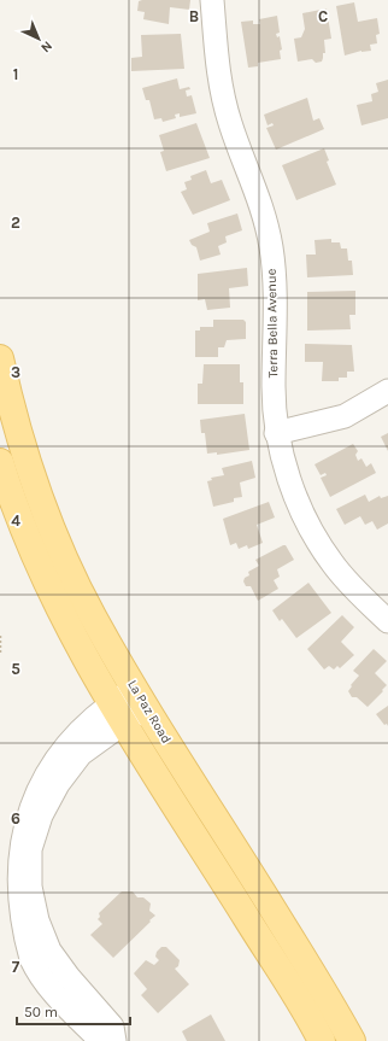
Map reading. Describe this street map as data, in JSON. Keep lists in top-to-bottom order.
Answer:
{
  "streets": {
    "main road": ["La Paz Road"],
    "street": ["Terra Bella Avenue"]
  },
  "scale_bar": "50 m",
  "north": "bottom right",
  "grid": {
    "columns": ["B", "C"],
    "rows": [
      "1",
      "2",
      "3",
      "4",
      "5",
      "6",
      "7"
    ]
  }
}
